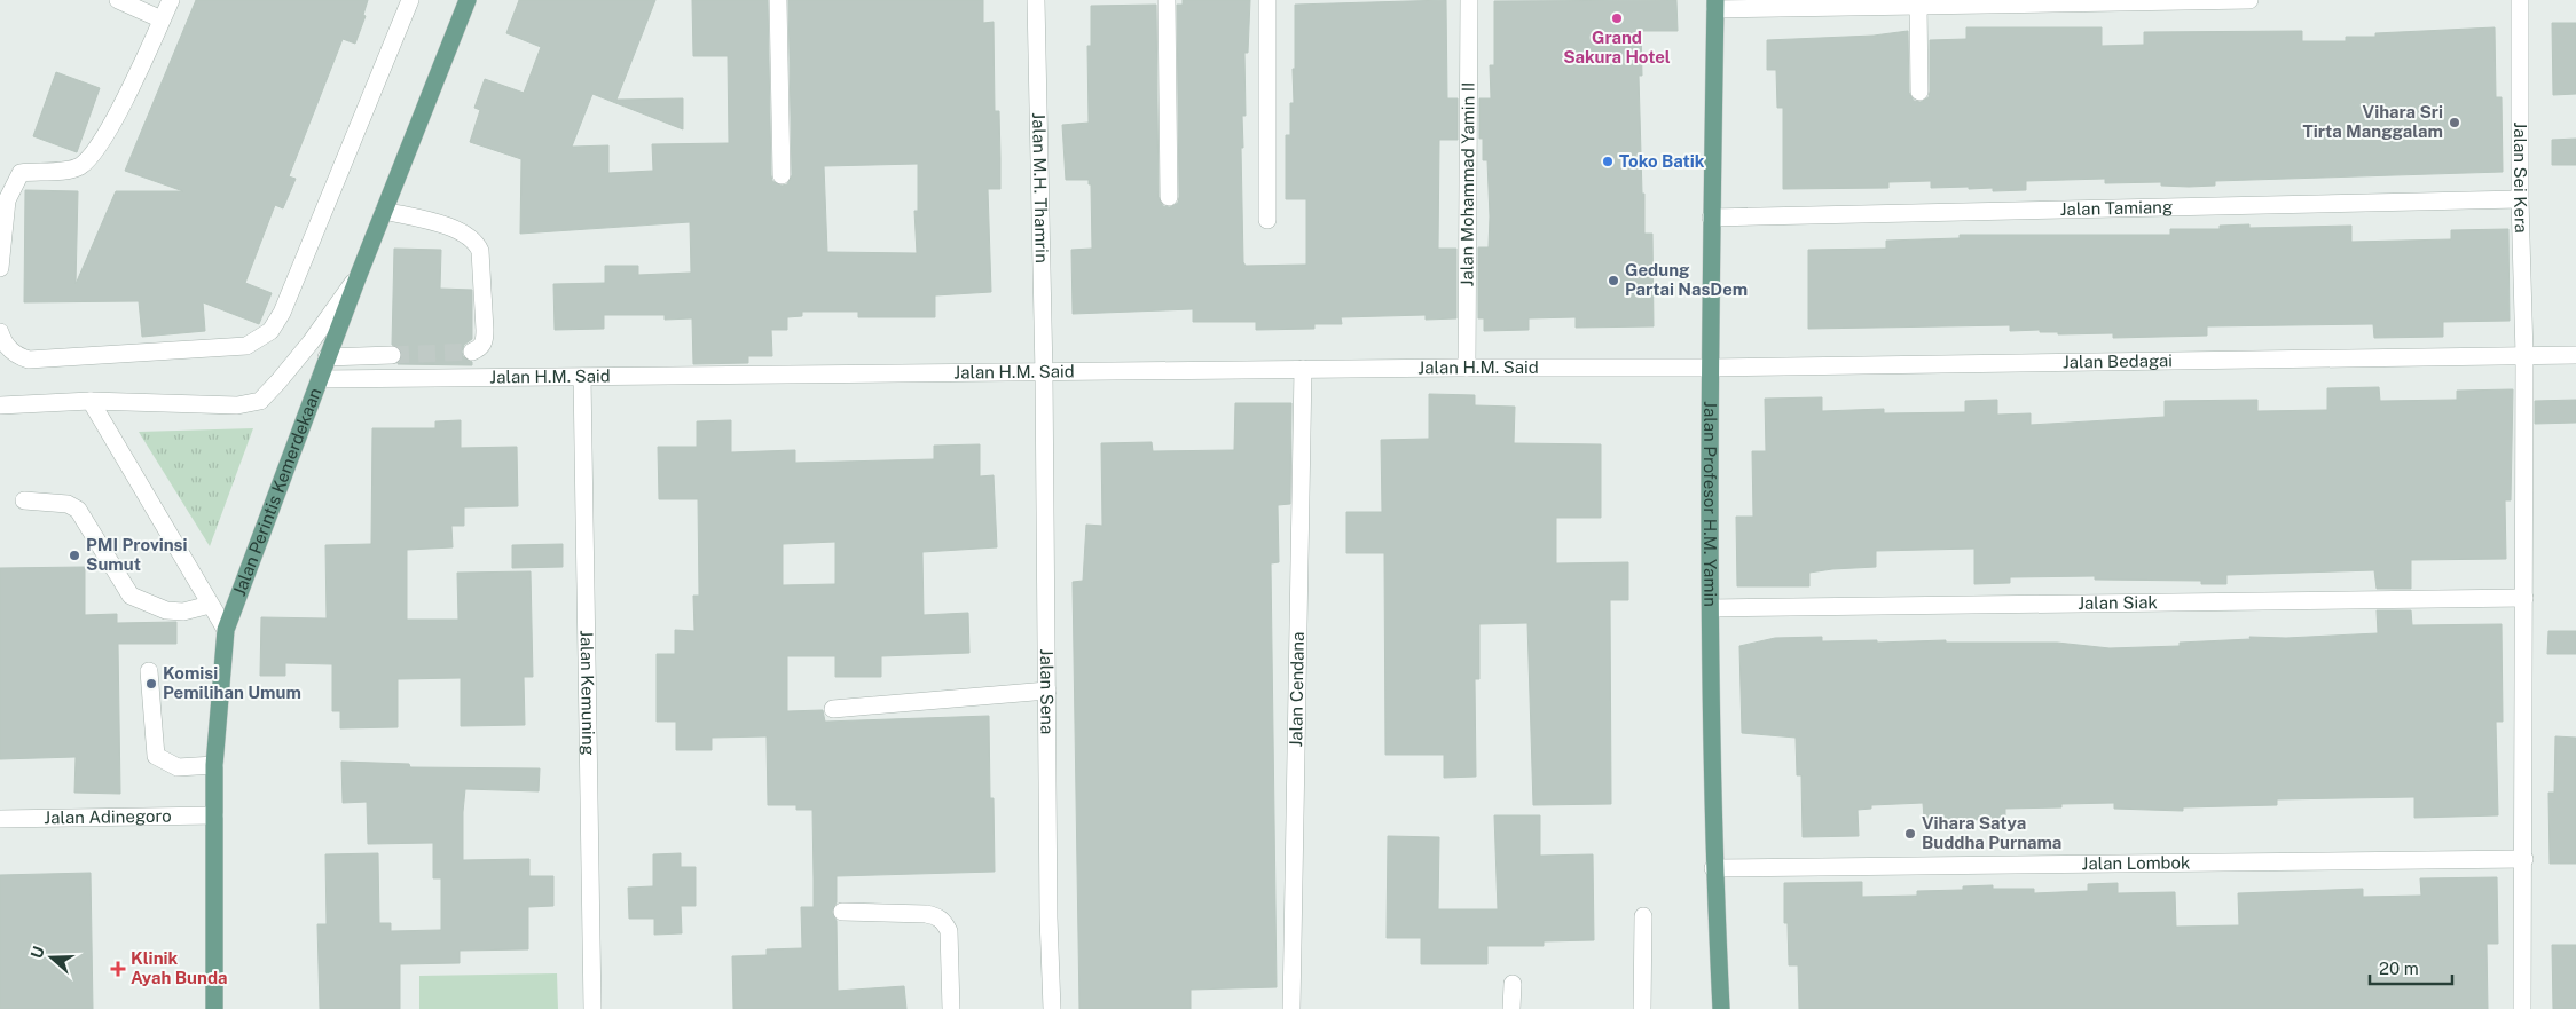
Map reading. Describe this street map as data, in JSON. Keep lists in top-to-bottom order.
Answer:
{
  "streets": {
    "main road": ["Jalan Perintis Kemerdekaan", "Jalan Profesor H.M. Yamin"],
    "street": [
      "Jalan Sei Kera",
      "Jalan Mohammad Yamin II",
      "Jalan M.H. Thamrin",
      "Jalan Tamiang",
      "Jalan Bedagai",
      "Jalan H.M. Said",
      "Jalan Siak",
      "Jalan Cendana",
      "Jalan Sena",
      "Jalan Kemuning",
      "Jalan Adinegoro",
      "Jalan Lombok"
    ]
  },
  "crossings": [
    ["Jalan Sei Kera", "Jalan Tamiang"],
    ["Jalan Sei Kera", "Jalan Bedagai"],
    ["Jalan Sei Kera", "Jalan Siak"],
    ["Jalan Sei Kera", "Jalan Lombok"],
    ["Jalan Mohammad Yamin II", "Jalan H.M. Said"],
    ["Jalan M.H. Thamrin", "Jalan H.M. Said"],
    ["Jalan M.H. Thamrin", "Jalan Sena"],
    ["Jalan Tamiang", "Jalan Profesor H.M. Yamin"],
    ["Jalan Bedagai", "Jalan H.M. Said"],
    ["Jalan Bedagai", "Jalan Profesor H.M. Yamin"],
    ["Jalan H.M. Said", "Jalan Perintis Kemerdekaan"],
    ["Jalan H.M. Said", "Jalan Profesor H.M. Yamin"],
    ["Jalan H.M. Said", "Jalan Cendana"],
    ["Jalan H.M. Said", "Jalan Sena"],
    ["Jalan H.M. Said", "Jalan Kemuning"],
    ["Jalan Perintis Kemerdekaan", "Jalan Adinegoro"],
    ["Jalan Profesor H.M. Yamin", "Jalan Siak"],
    ["Jalan Profesor H.M. Yamin", "Jalan Lombok"]
  ],
  "places": {
    "other": [
      "Grand Sakura Hotel",
      "Vihara Sri Tirta Manggalam",
      "Toko Batik",
      "Gedung Partai NasDem",
      "PMI Provinsi Sumut",
      "Komisi Pemilihan Umum",
      "Vihara Satya Buddha Purnama"
    ],
    "health": ["Klinik Ayah Bunda"]
  },
  "scale_bar": "20 m",
  "north": "left"
}
